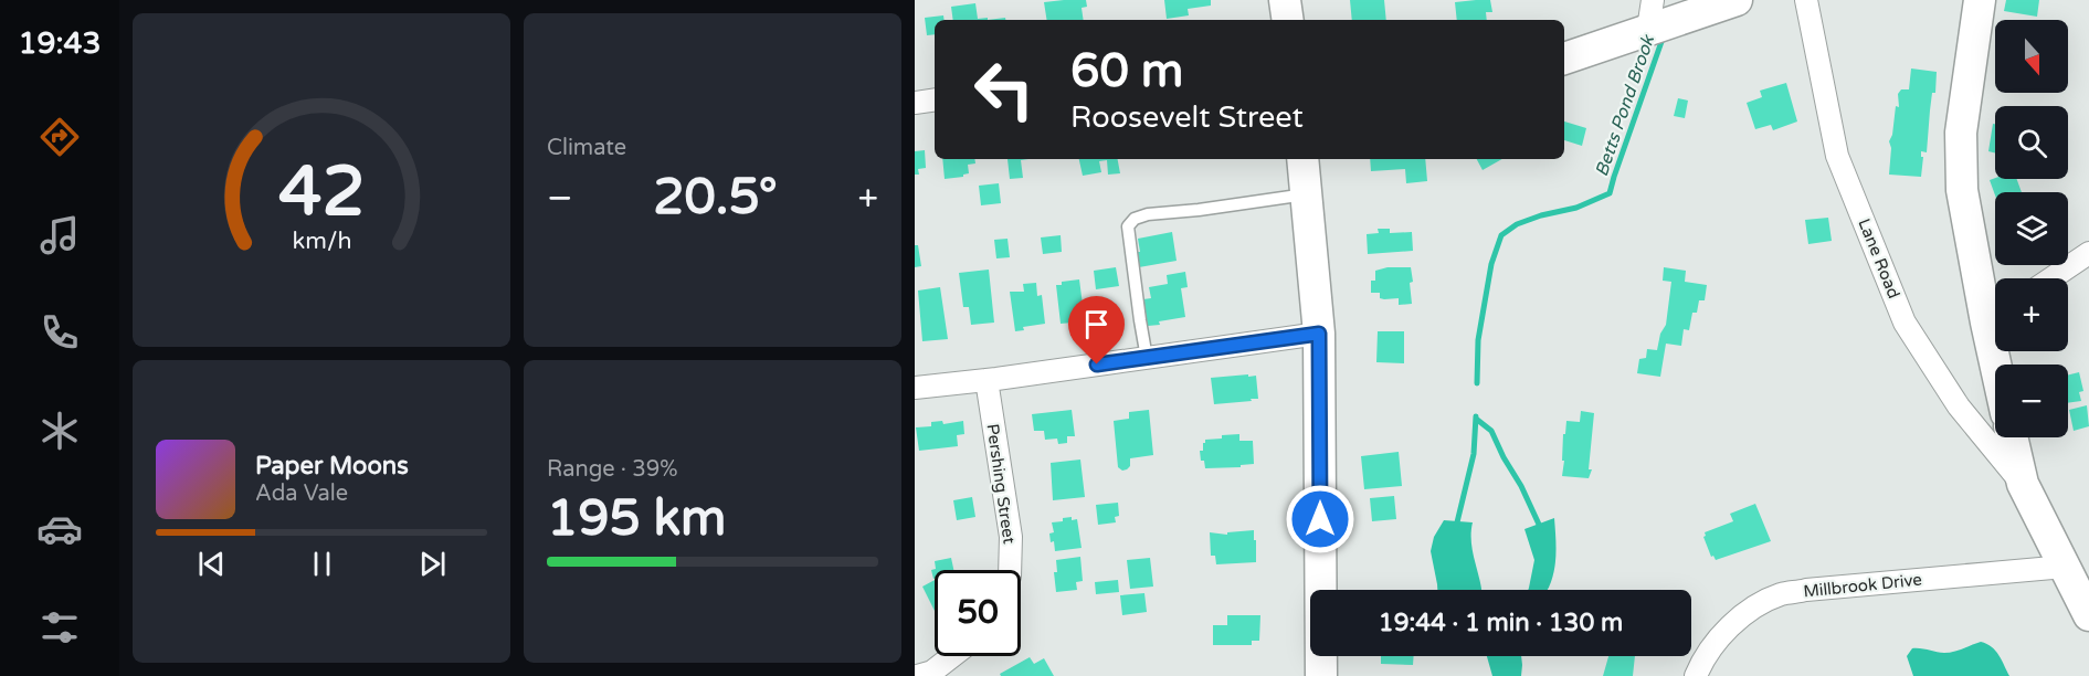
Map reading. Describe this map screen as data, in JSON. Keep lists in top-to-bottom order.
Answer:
{
  "streets": {
    "street": ["Lane Road", "Pershing Street", "Millbrook Drive"]
  },
  "water": ["Betts Pond Brook"],
  "north": "bottom",
  "page": {
    "tabs": "19:43",
    "tile": [
      "Climate",
      ["Range · 39%", "195 km"]
    ],
    "map_buttons": ["+", "−"],
    "turn": ["60 m", "Roosevelt Street"],
    "heat": ["−", "20.5°", "+"],
    "song": ["Paper Moons", "Ada Vale"],
    "limit": "50",
    "trip": "19:44 · 1 min · 130 m",
    "gauge": ["42", "km/h"]
  }
}
